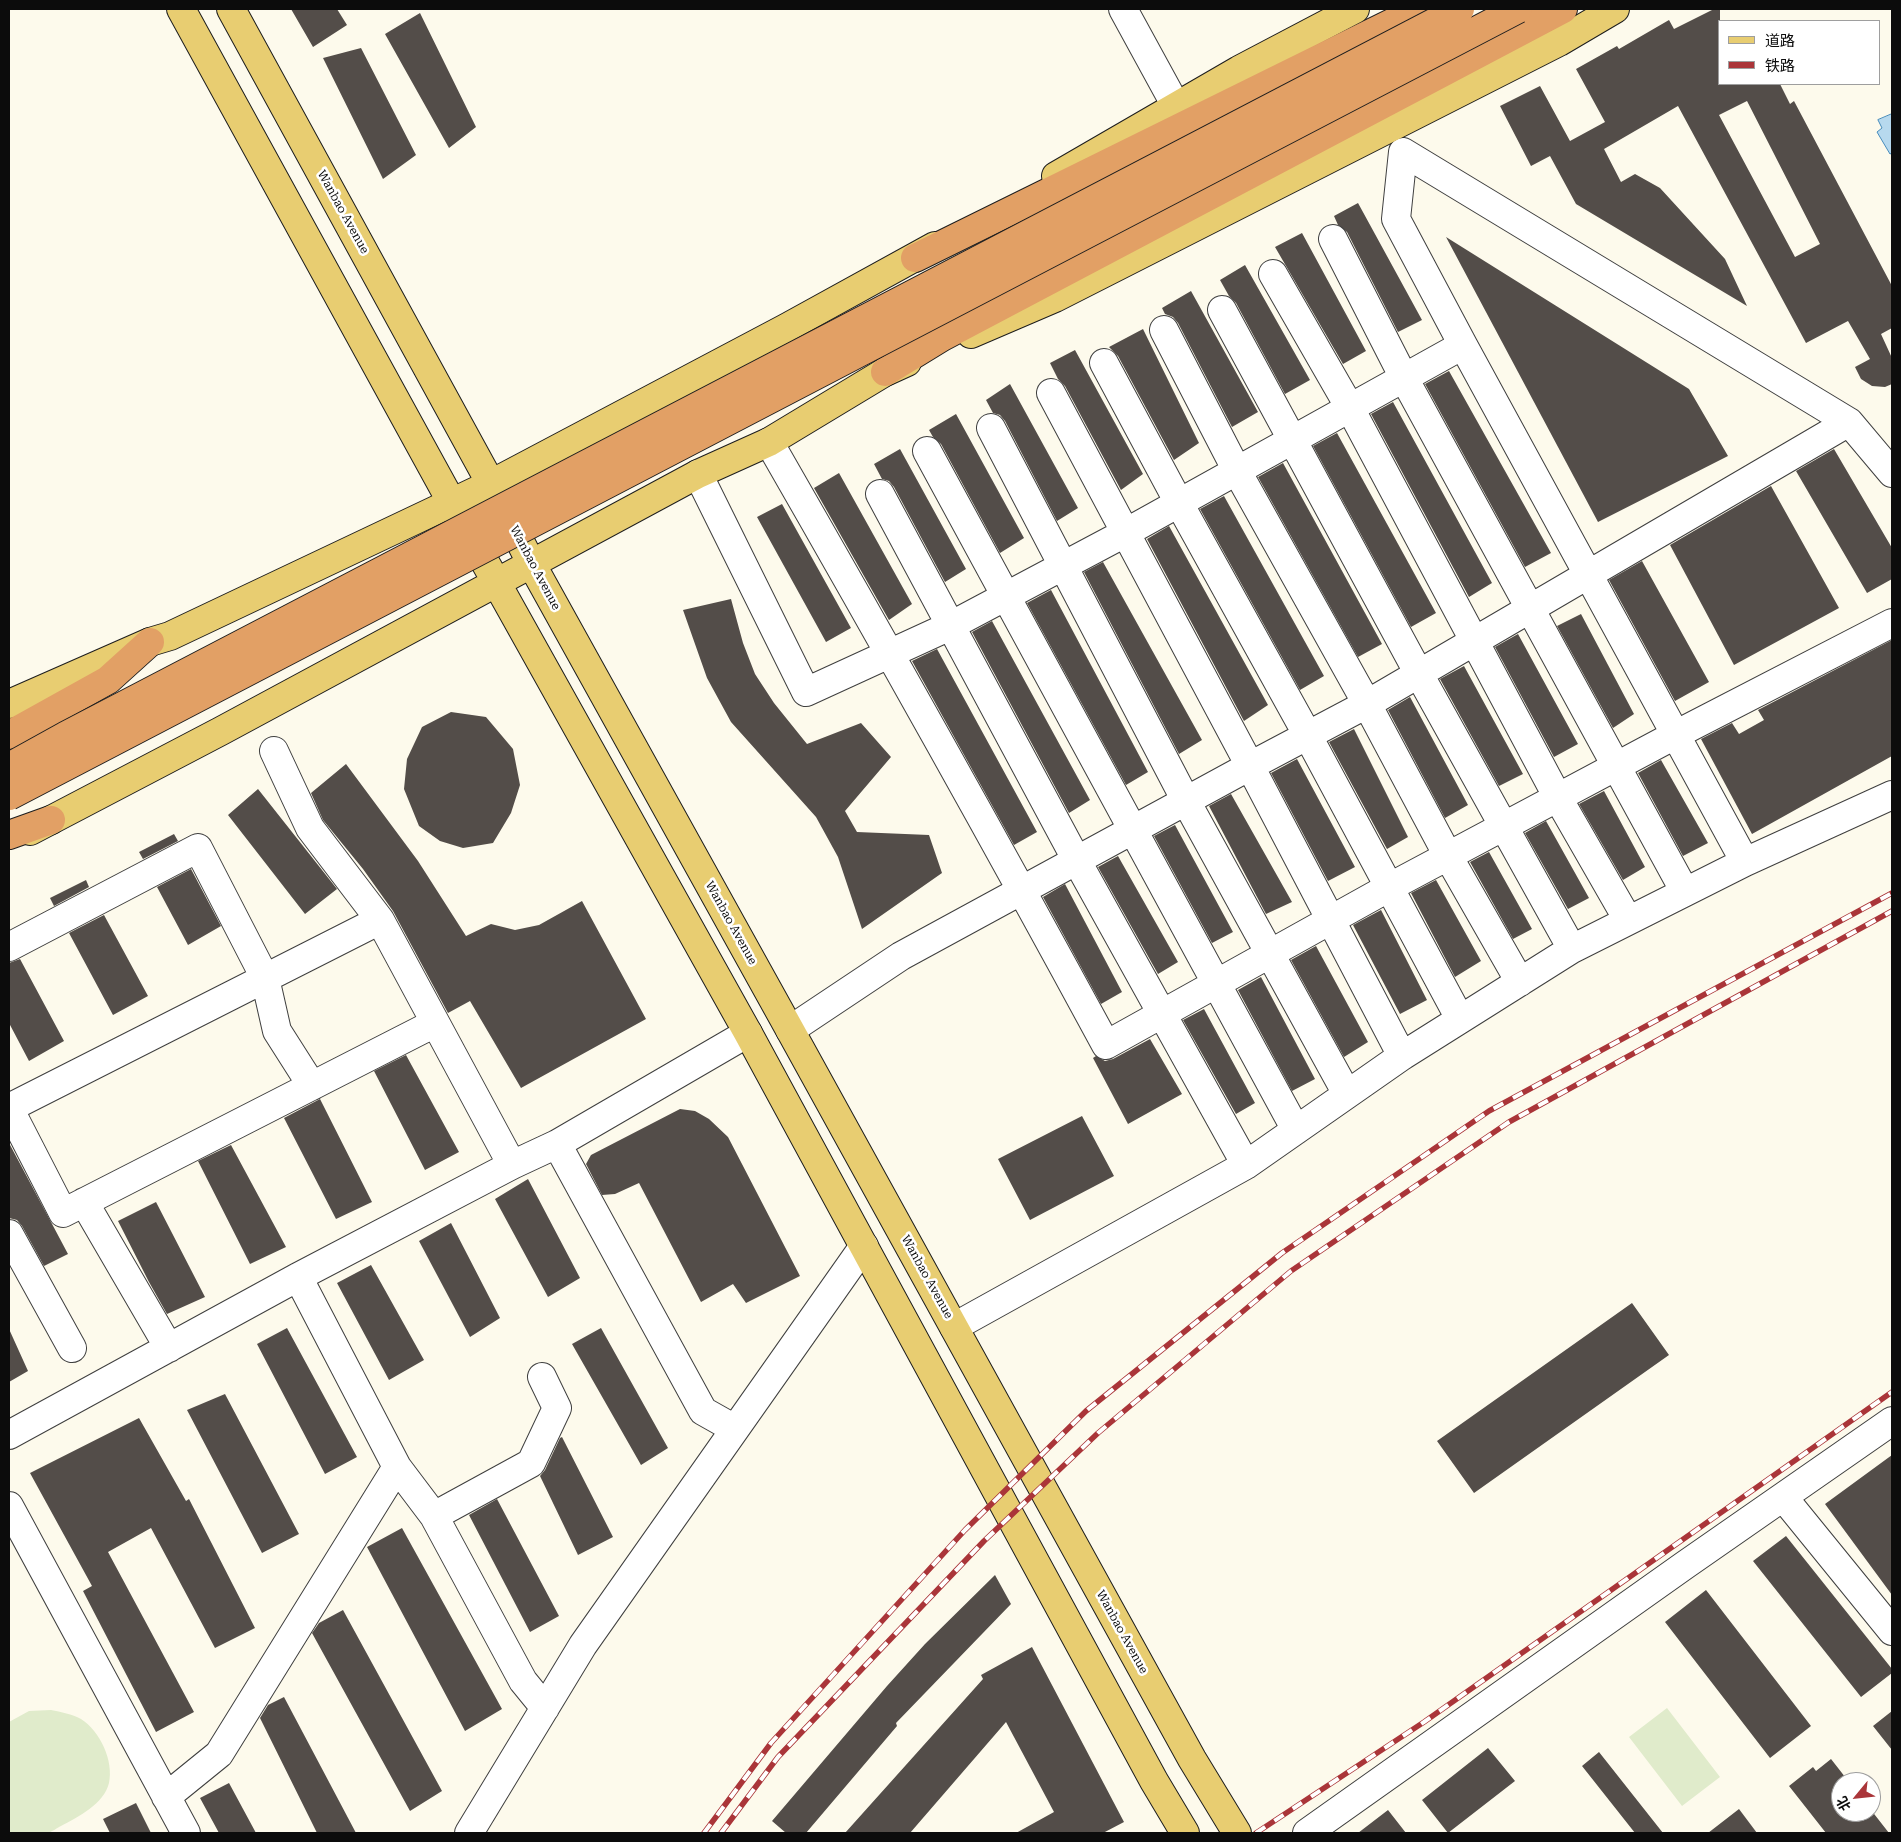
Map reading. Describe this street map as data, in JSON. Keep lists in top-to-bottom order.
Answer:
{
  "streets": {
    "main road": ["Wanbao Avenue"]
  },
  "legend": ["道路", "铁路"],
  "north": "bottom left"
}
